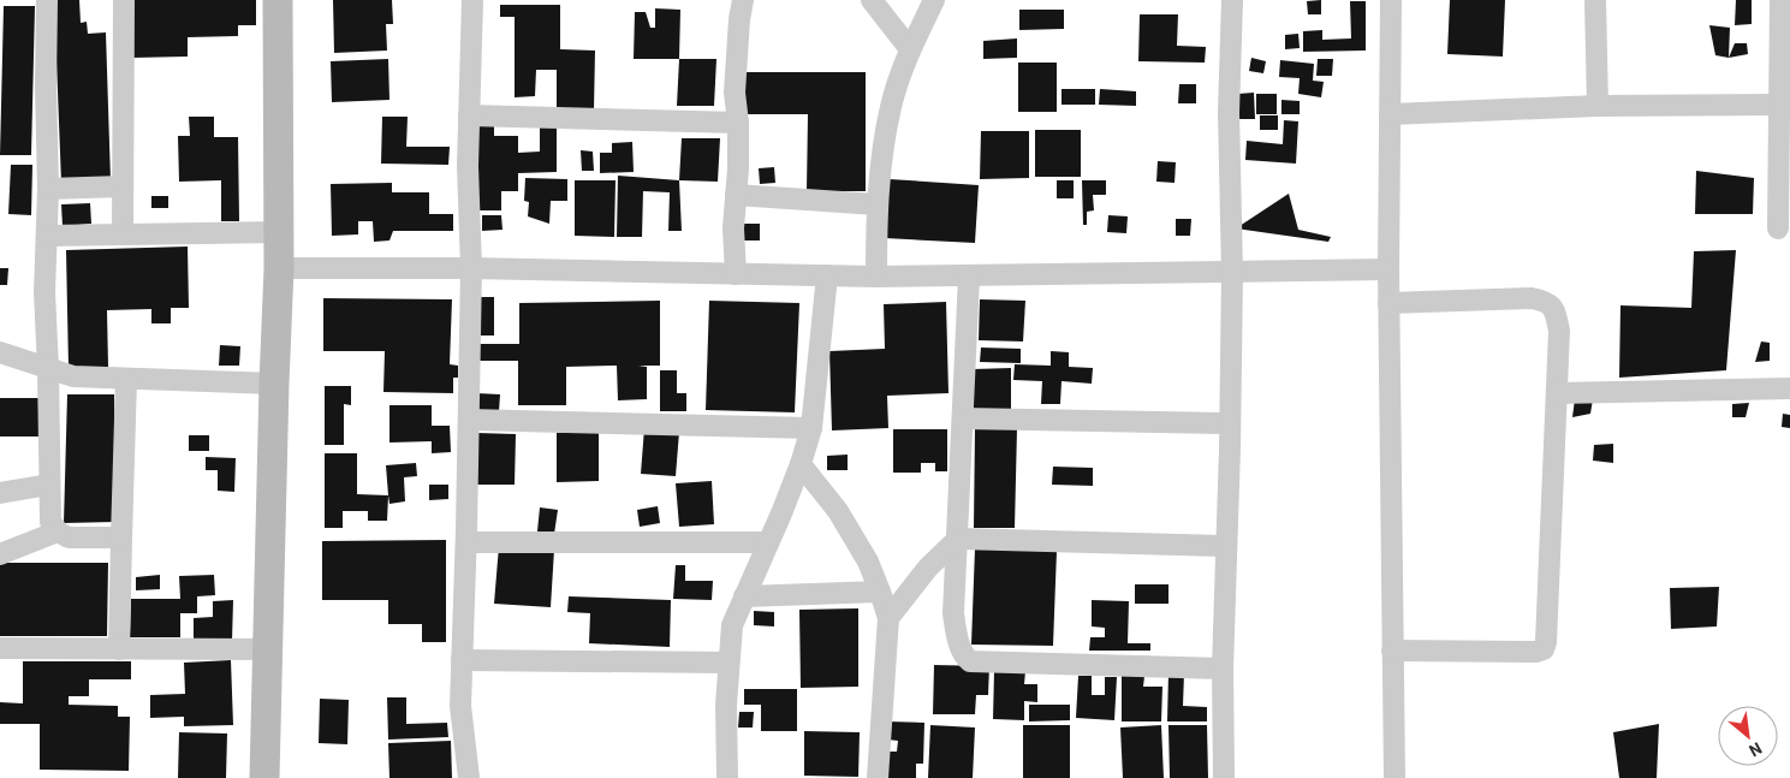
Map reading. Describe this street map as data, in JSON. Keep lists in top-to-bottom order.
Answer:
{
  "north": "bottom right"
}
